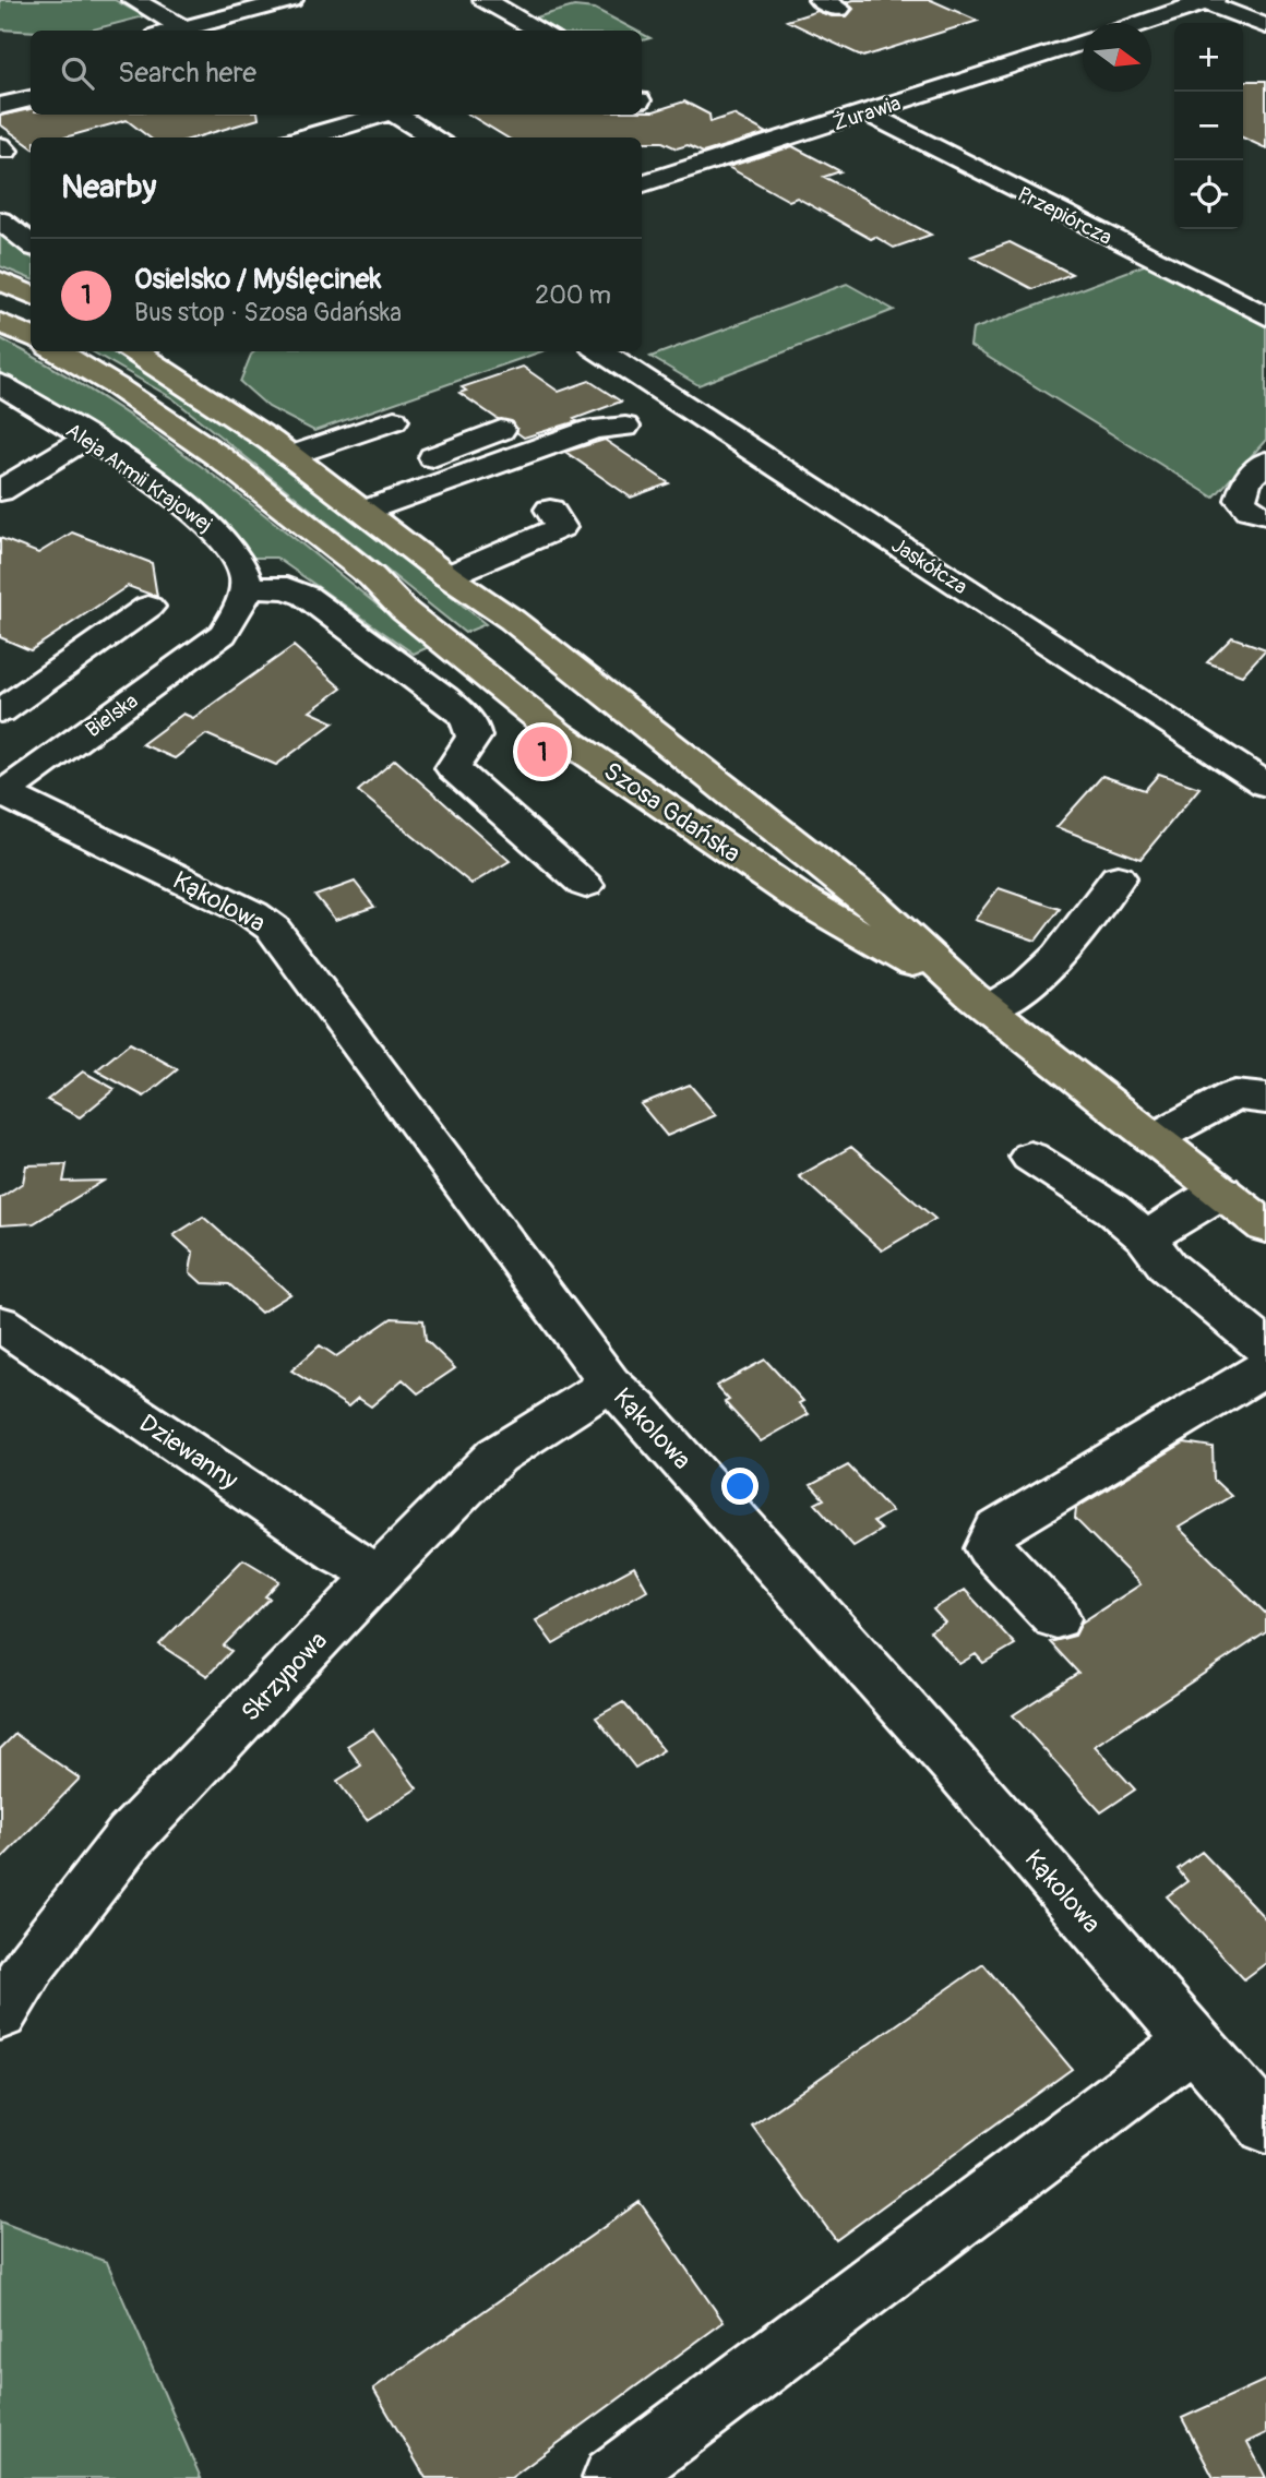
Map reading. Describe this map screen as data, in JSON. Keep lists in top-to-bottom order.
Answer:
{
  "streets": {
    "main road": ["Szosa Gdańska"],
    "street": [
      "Żurawia",
      "Przepiórcza",
      "Aleja Armii Krajowej",
      "Jaskółcza",
      "Bielska",
      "Kąkolowa",
      "Dziewanny",
      "Skrzypowa"
    ]
  },
  "crossings": [
    ["Żurawia", "Przepiórcza"],
    ["Aleja Armii Krajowej", "Bielska"],
    ["Bielska", "Kąkolowa"],
    ["Kąkolowa", "Skrzypowa"],
    ["Dziewanny", "Skrzypowa"]
  ],
  "north": "right",
  "page": {
    "map_buttons": ["+", "−"],
    "search": "Search here",
    "heading": "Nearby",
    "list": [
      {
        "mark": "1",
        "name": "Osielsko / Myślęcinek",
        "note": "Bus stop · Szosa Gdańska",
        "value": "200 m"
      }
    ],
    "pins": "1"
  }
}
